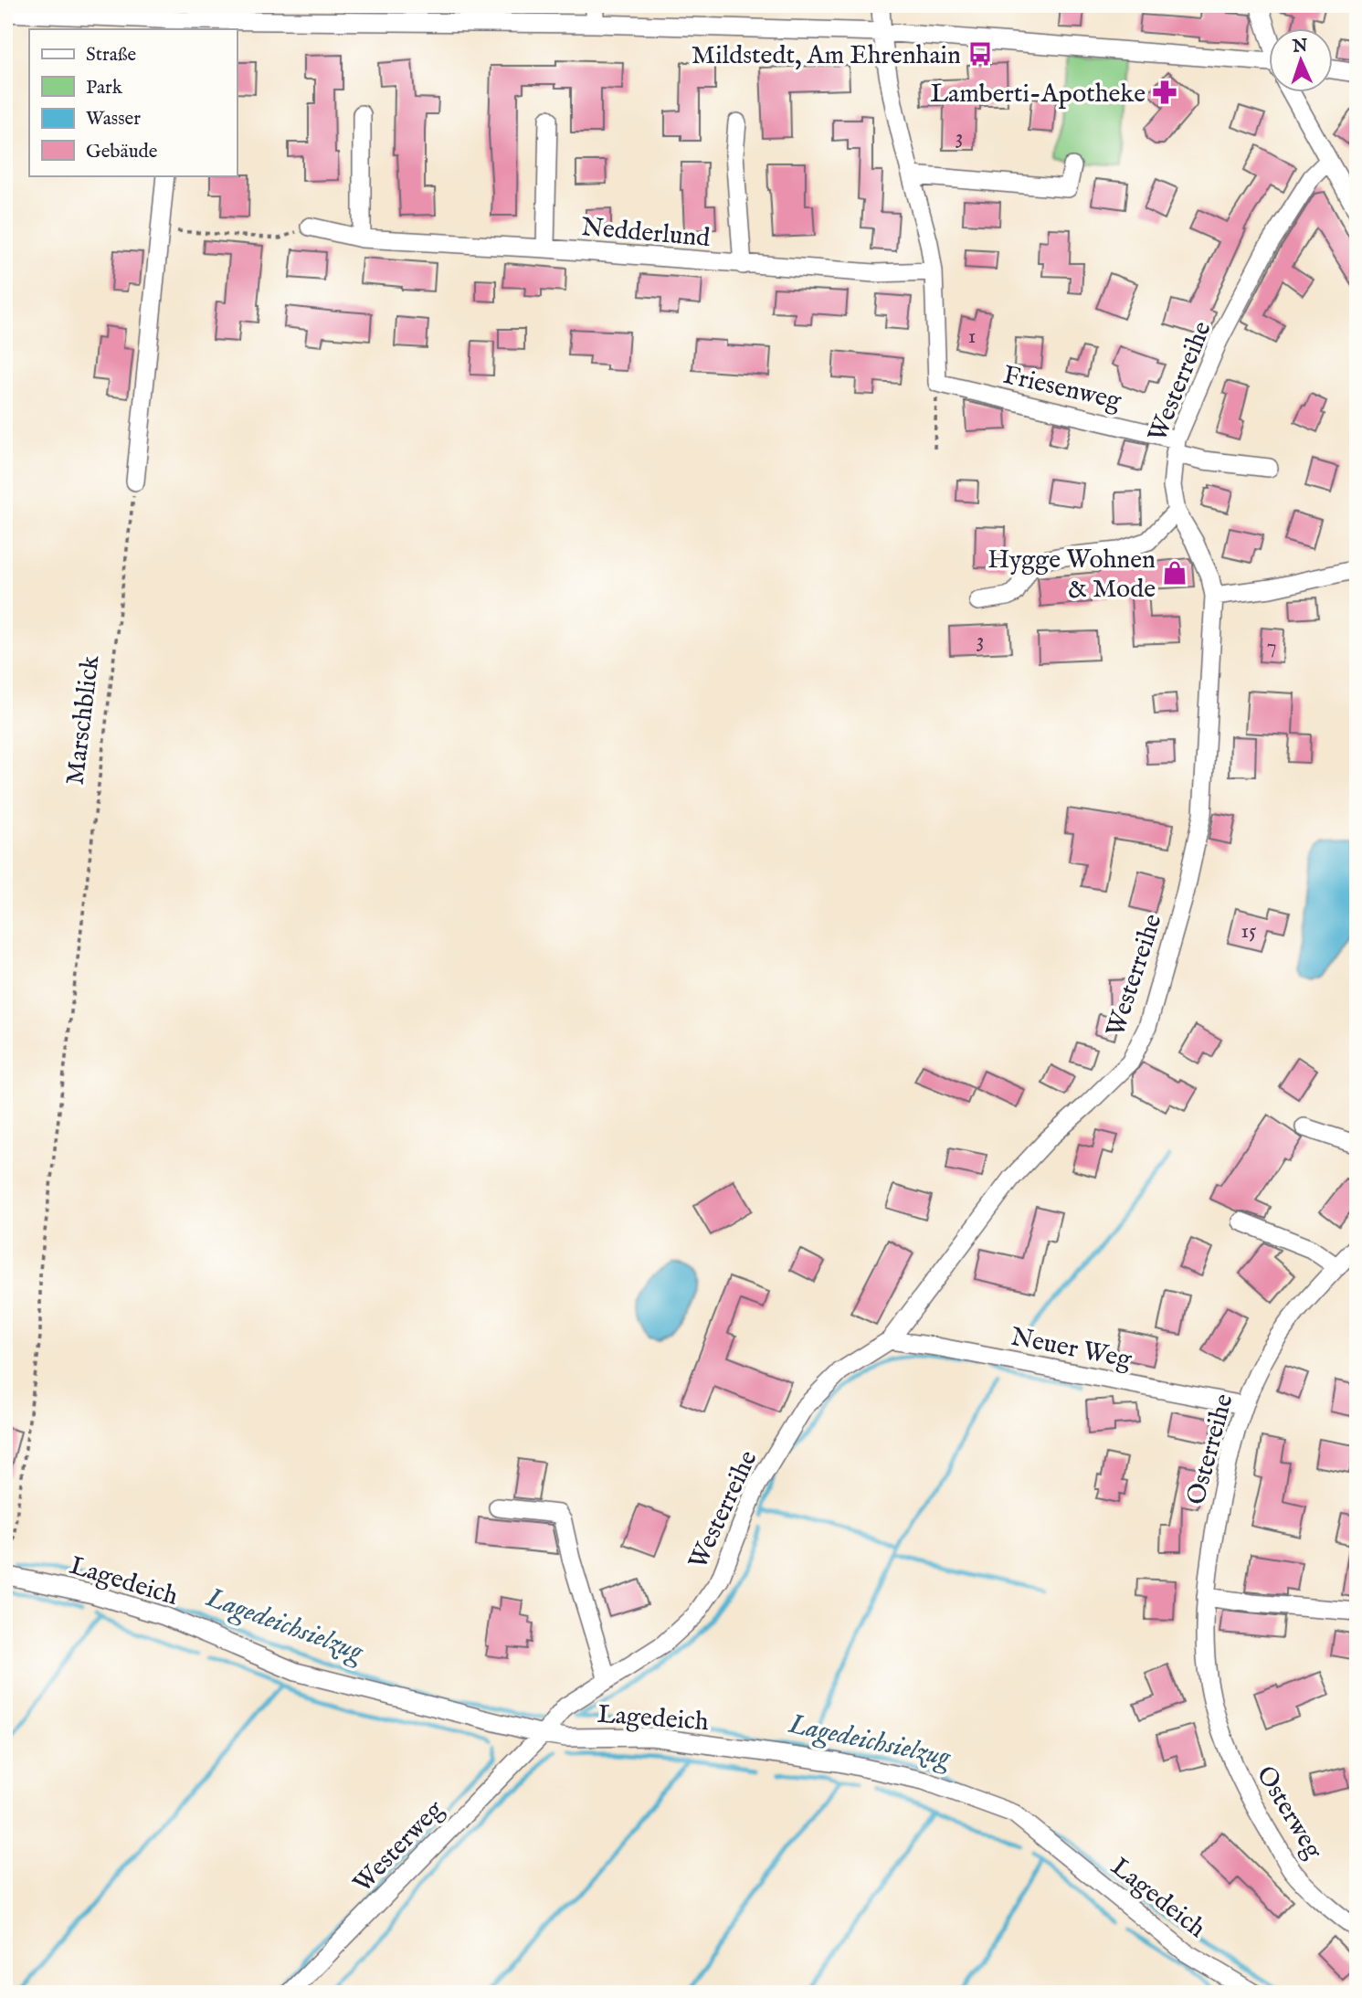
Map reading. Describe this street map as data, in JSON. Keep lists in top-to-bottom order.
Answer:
{
  "streets": {
    "street": [
      "Nedderlund",
      "Westerreihe",
      "Friesenweg",
      "Neuer Weg",
      "Osterreihe",
      "Lagedeich",
      "Osterweg",
      "Westerweg"
    ],
    "path": ["Marschblick"]
  },
  "crossings": [
    ["Westerreihe", "Friesenweg"],
    ["Westerreihe", "Neuer Weg"],
    ["Westerreihe", "Lagedeich"],
    ["Westerreihe", "Westerweg"],
    ["Marschblick", "Lagedeich"],
    ["Neuer Weg", "Osterreihe"],
    ["Osterreihe", "Osterweg"],
    ["Lagedeich", "Westerweg"]
  ],
  "water": ["Lagedeichsielzug"],
  "places": {
    "bus stop": ["Mildstedt, Am Ehrenhain"],
    "pharmacy": ["Lamberti-Apotheke"],
    "shop": ["Hygge Wohnen & Mode"]
  },
  "house_numbers": [
    "3",
    "1",
    "3",
    "7",
    "15"
  ],
  "legend": [
    "Straße",
    "Park",
    "Wasser",
    "Gebäude"
  ],
  "north": "top"
}
